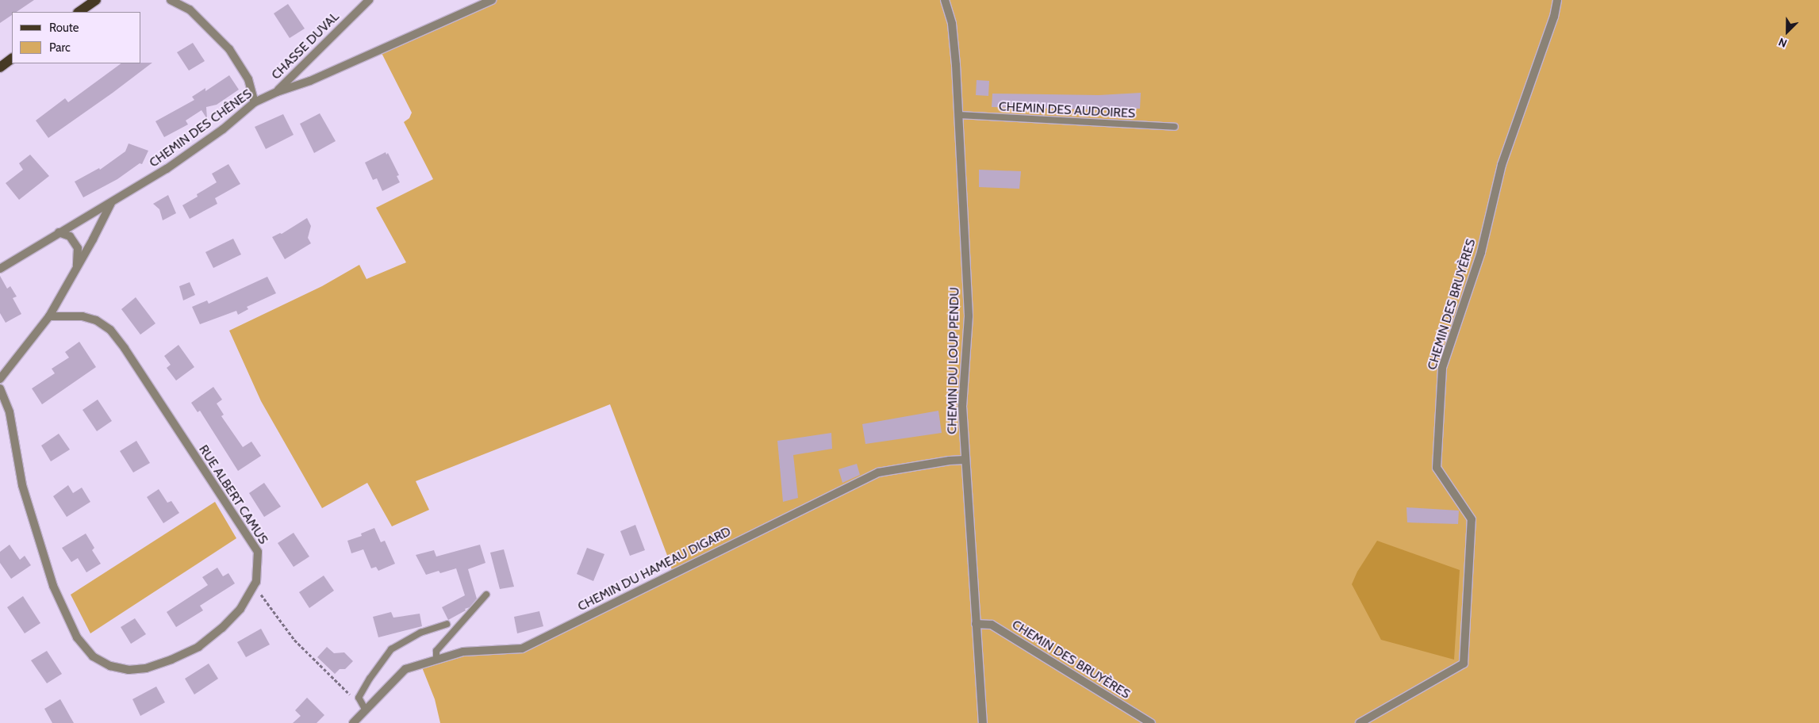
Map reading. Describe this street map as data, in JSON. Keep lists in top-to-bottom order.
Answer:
{
  "streets": {
    "street": [
      "CHASSE DUVAL",
      "CHEMIN DES CHÊNES",
      "CHEMIN DES BRUYÈRES",
      "CHEMIN DU LOUP PENDU",
      "RUE ALBERT CAMUS",
      "CHEMIN DU HAMEAU DIGARD"
    ],
    "lane": ["CHEMIN DES AUDOIRES"]
  },
  "crossings": [
    ["CHASSE DUVAL", "CHEMIN DES CHÊNES"],
    ["CHEMIN DES AUDOIRES", "CHEMIN DU LOUP PENDU"],
    ["CHEMIN DES BRUYÈRES", "CHEMIN DU LOUP PENDU"],
    ["CHEMIN DU LOUP PENDU", "CHEMIN DU HAMEAU DIGARD"]
  ],
  "legend": ["Route", "Parc"],
  "north": "bottom left"
}
